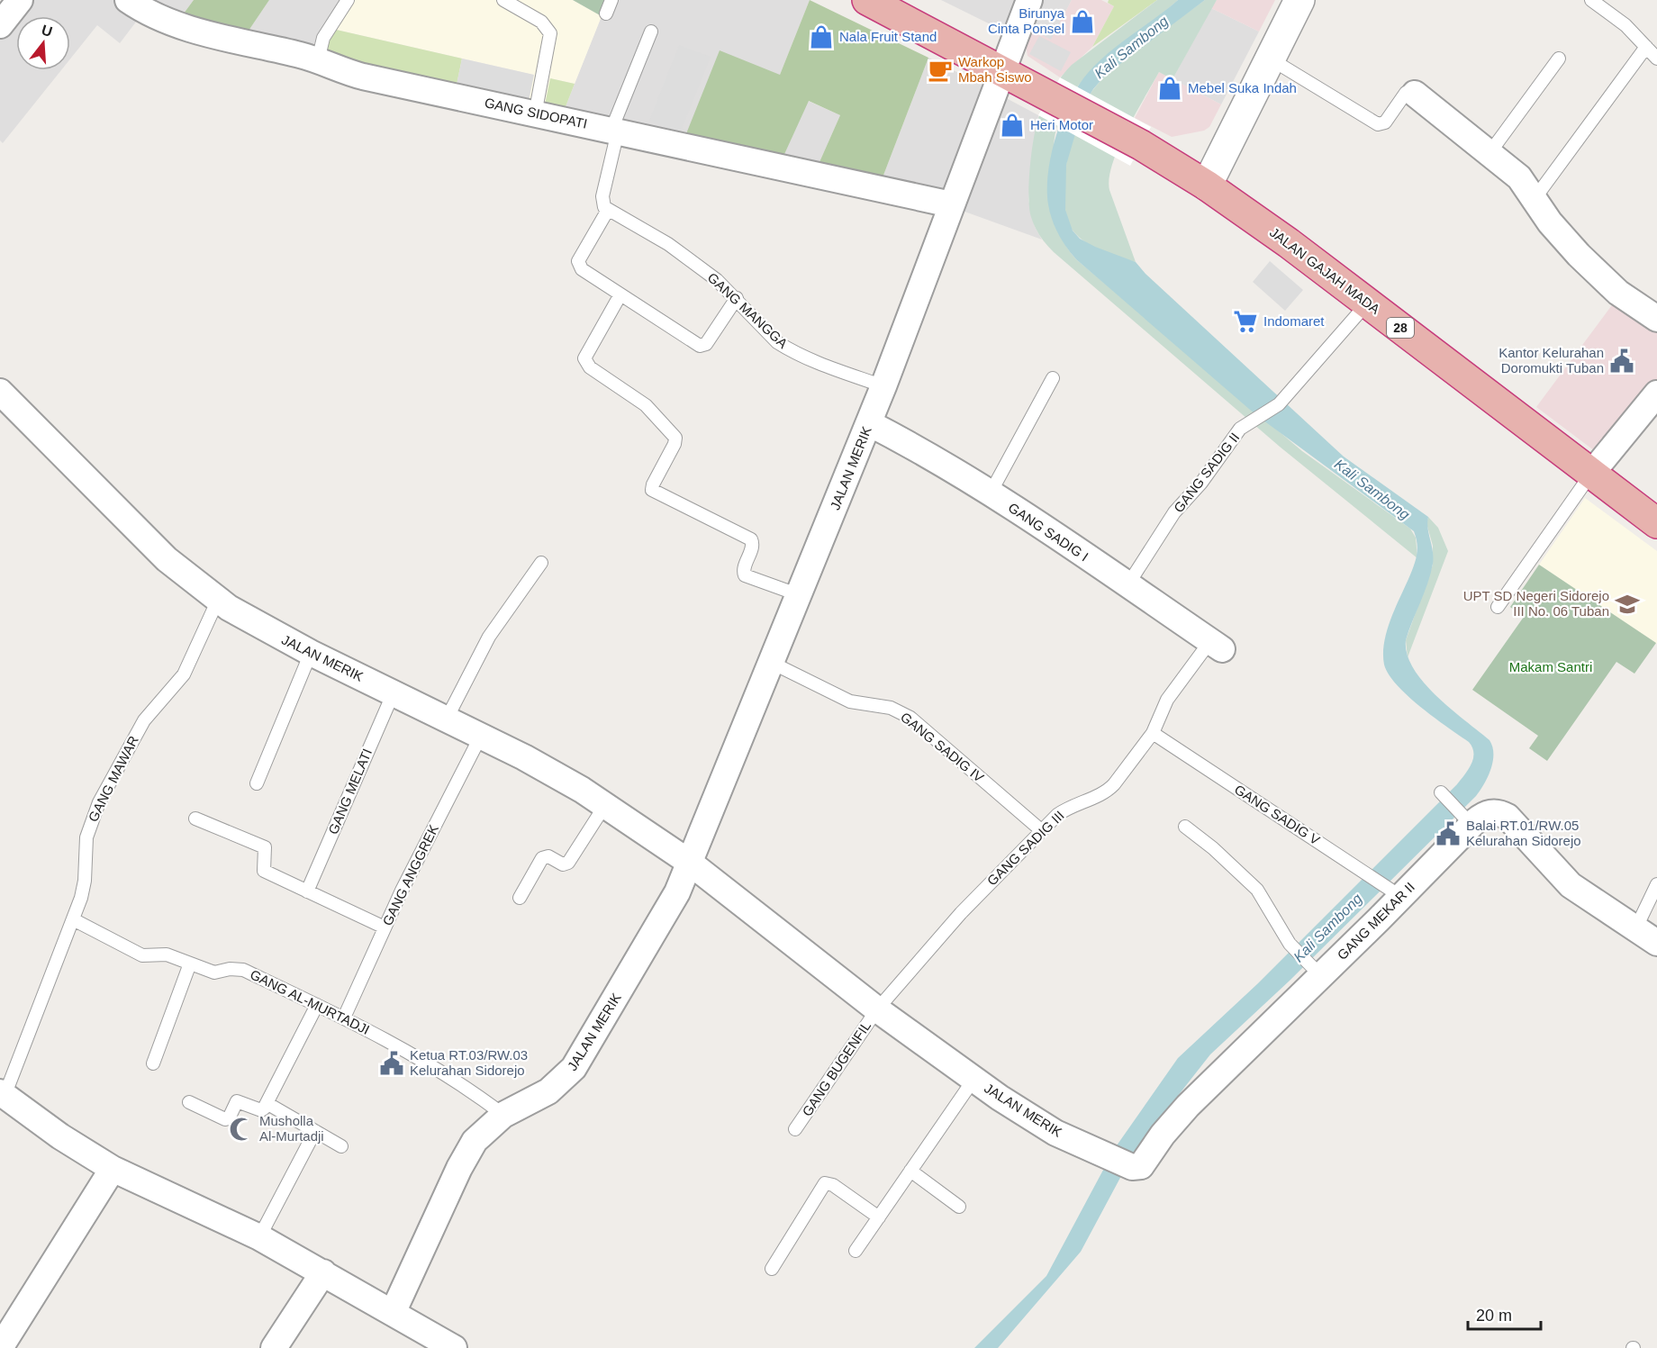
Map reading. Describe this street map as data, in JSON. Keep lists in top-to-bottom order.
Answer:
{
  "streets": {
    "highway": ["JALAN GAJAH MADA", "28"],
    "street": [
      "GANG SIDOPATI",
      "JALAN MERIK",
      "GANG SADIG I",
      "GANG MEKAR II"
    ],
    "lane": [
      "GANG MANGGA",
      "GANG SADIG II",
      "GANG SADIG IV",
      "GANG MAWAR",
      "GANG MELATI",
      "GANG SADIG V",
      "GANG SADIG III",
      "GANG ANGGREK",
      "GANG AL-MURTADJI",
      "GANG BUGENFIL"
    ]
  },
  "crossings": [
    ["GANG SIDOPATI", "JALAN MERIK"],
    ["JALAN GAJAH MADA", "28"],
    ["JALAN GAJAH MADA", "JALAN MERIK"],
    ["JALAN GAJAH MADA", "GANG SADIG II"],
    ["GANG MANGGA", "JALAN MERIK"],
    ["28", "JALAN MERIK"],
    ["JALAN MERIK", "GANG SADIG I"],
    ["JALAN MERIK", "GANG SADIG IV"],
    ["JALAN MERIK", "GANG MAWAR"],
    ["JALAN MERIK", "GANG MELATI"],
    ["JALAN MERIK", "GANG SADIG III"],
    ["JALAN MERIK", "GANG ANGGREK"],
    ["JALAN MERIK", "GANG MEKAR II"],
    ["JALAN MERIK", "GANG AL-MURTADJI"],
    ["JALAN MERIK", "GANG BUGENFIL"],
    ["GANG SADIG II", "GANG SADIG I"],
    ["GANG SADIG I", "GANG SADIG III"],
    ["GANG SADIG IV", "GANG SADIG III"],
    ["GANG MAWAR", "GANG AL-MURTADJI"],
    ["GANG SADIG V", "GANG SADIG III"],
    ["GANG SADIG V", "GANG MEKAR II"],
    ["GANG SADIG III", "GANG BUGENFIL"],
    ["GANG ANGGREK", "GANG AL-MURTADJI"]
  ],
  "water": ["Kali Sambong"],
  "parks": ["Makam Santri"],
  "places": {
    "shop": [
      "Birunya Cinta Ponsel",
      "Nala Fruit Stand",
      "Mebel Suka Indah",
      "Heri Motor"
    ],
    "cafe": ["Warkop Mbah Siswo"],
    "supermarket": ["Indomaret"],
    "public building": ["Kantor Kelurahan Doromukti Tuban", "Balai RT.01/RW.05 Kelurahan Sidorejo", "Ketua RT.03/RW.03 Kelurahan Sidorejo"],
    "school or university": ["UPT SD Negeri Sidorejo III No. 06 Tuban"],
    "mosque": ["Musholla Al-Murtadji"]
  },
  "scale_bar": "20 m",
  "north": "top"
}
